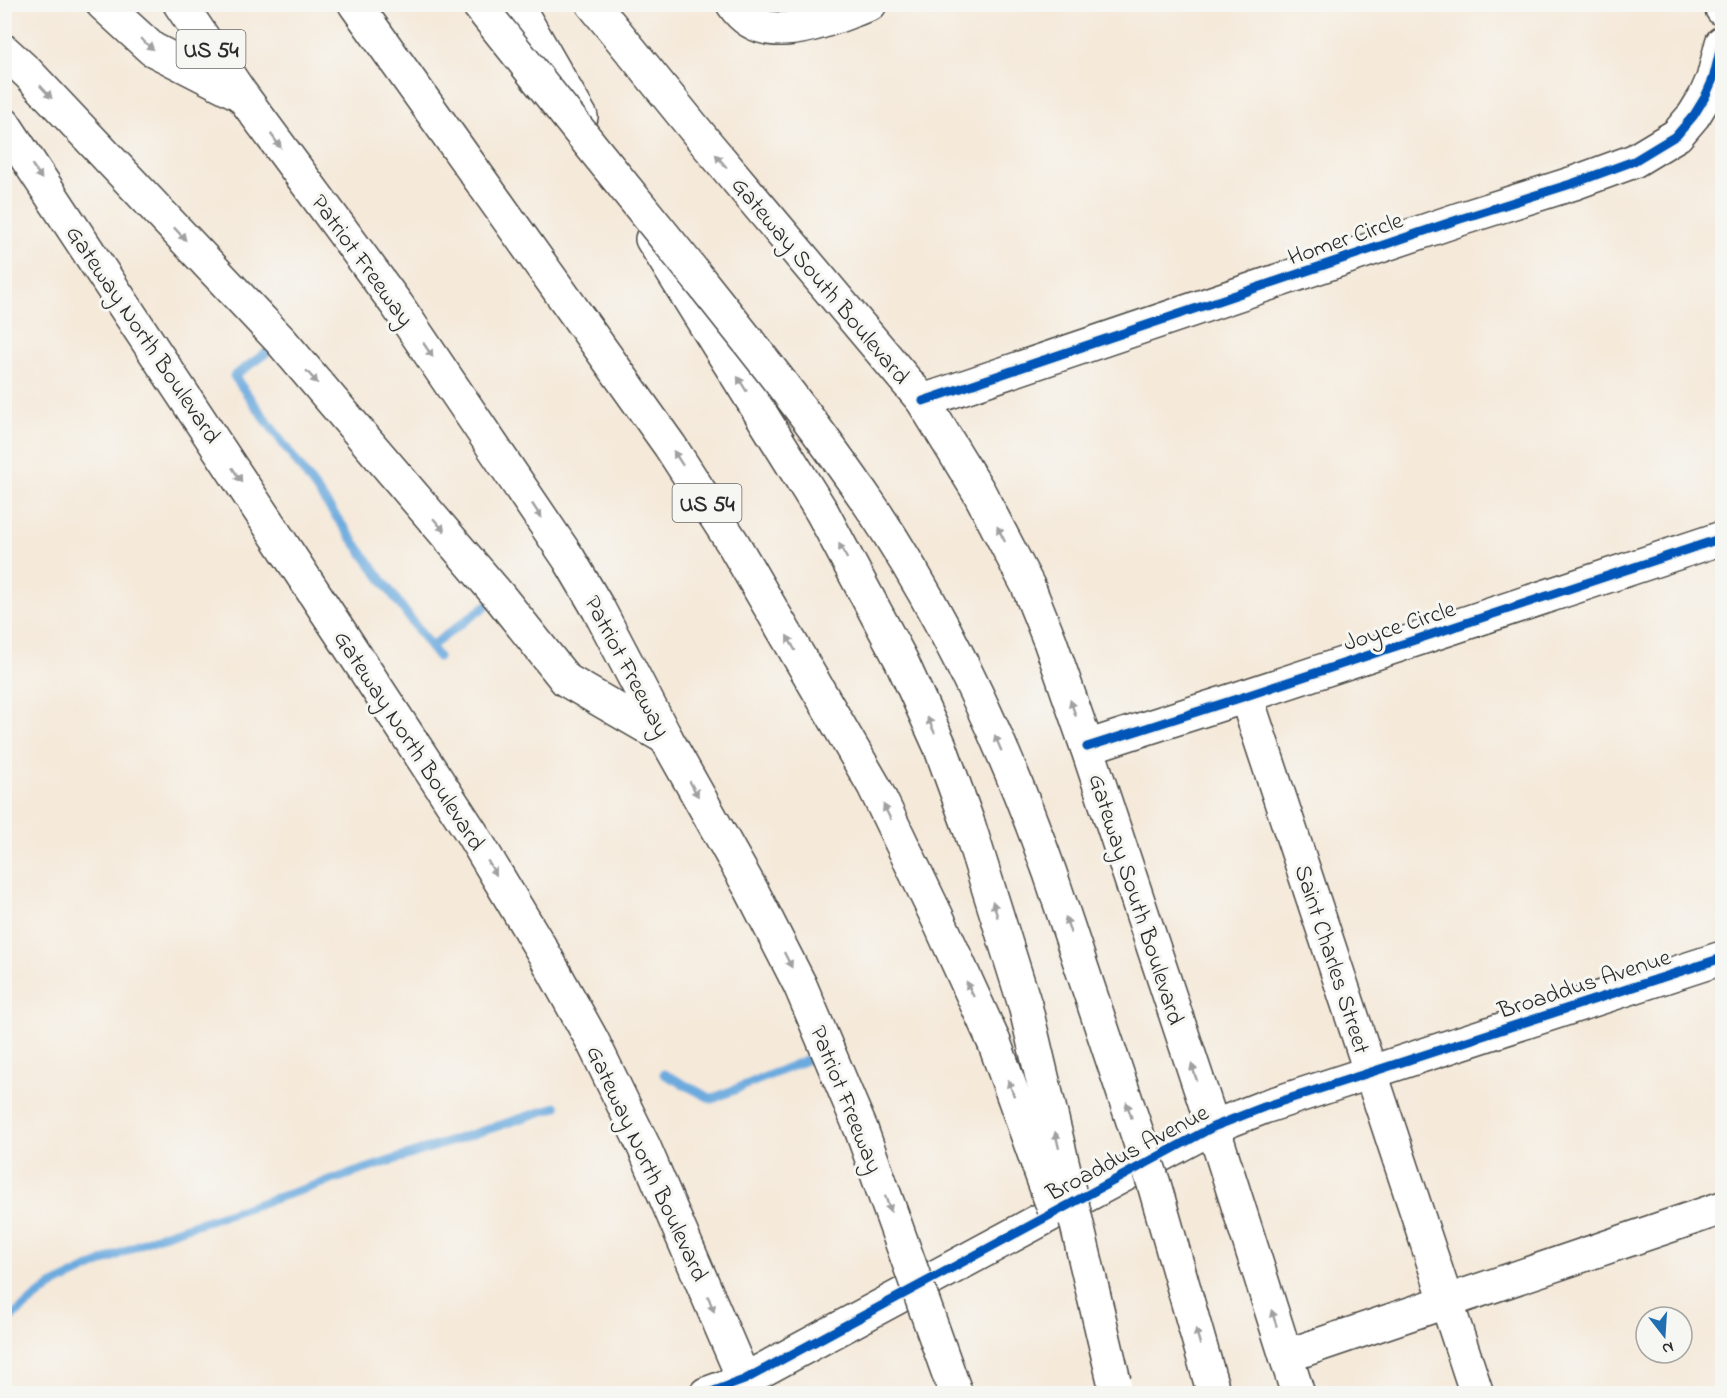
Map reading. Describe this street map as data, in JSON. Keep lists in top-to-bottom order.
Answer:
{
  "streets": {
    "main road": [
      "US 54",
      "Homer Circle",
      "Patriot Freeway",
      "Gateway South Boulevard",
      "Gateway North Boulevard",
      "Joyce Circle",
      "Saint Charles Street",
      "Broaddus Avenue"
    ]
  },
  "crossings": [
    ["Homer Circle", "Gateway South Boulevard"],
    ["Gateway South Boulevard", "Joyce Circle"],
    ["Gateway South Boulevard", "Broaddus Avenue"],
    ["Gateway North Boulevard", "Broaddus Avenue"],
    ["Joyce Circle", "Saint Charles Street"],
    ["Saint Charles Street", "Broaddus Avenue"]
  ],
  "north": "bottom"
}
